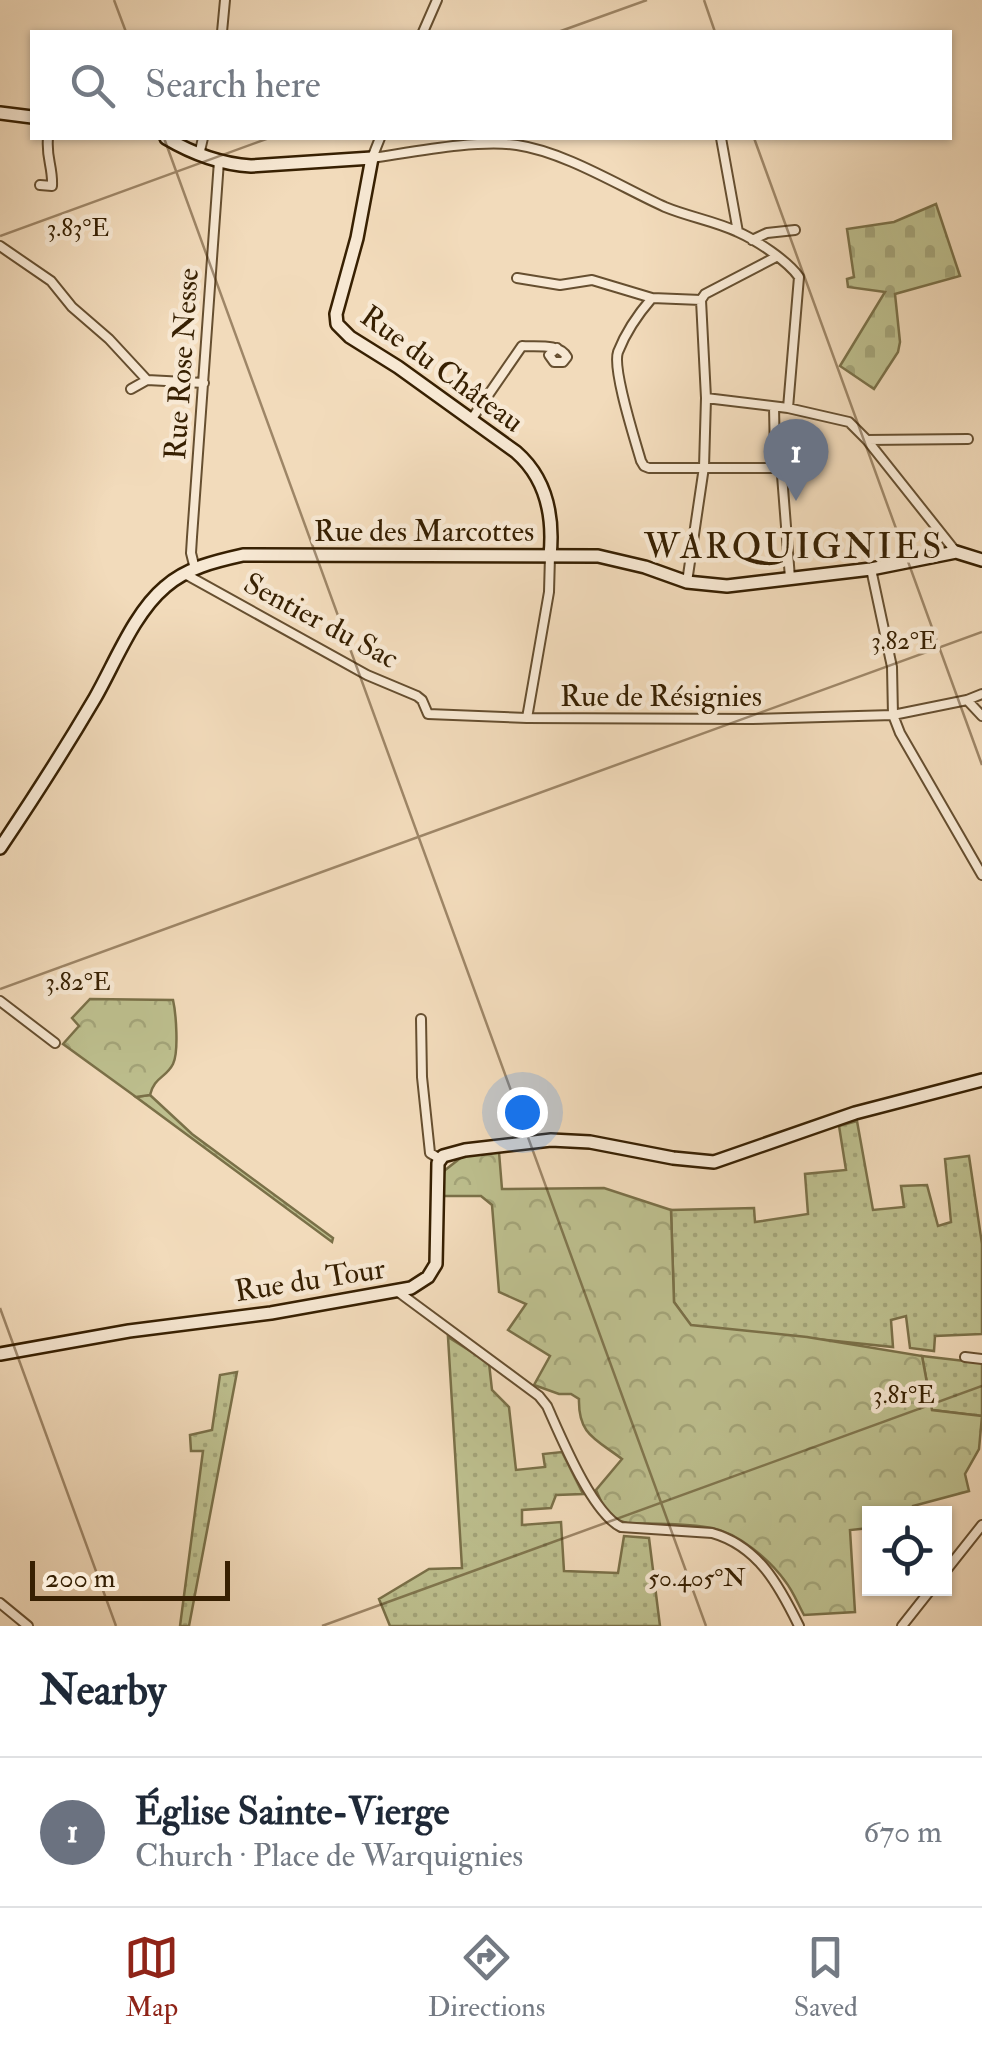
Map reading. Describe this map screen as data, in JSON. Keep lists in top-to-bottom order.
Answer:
{
  "streets": {
    "street": [
      "Rue Rose Nesse",
      "Rue du Château",
      "Rue des Marcottes",
      "Sentier du Sac",
      "Rue de Résignies",
      "Rue du Tour"
    ]
  },
  "crossings": [
    ["Rue Rose Nesse", "Rue des Marcottes"],
    ["Rue Rose Nesse", "Sentier du Sac"],
    ["Rue du Château", "Rue des Marcottes"],
    ["Rue des Marcottes", "Sentier du Sac"],
    ["Rue des Marcottes", "Rue de Résignies"],
    ["Sentier du Sac", "Rue de Résignies"]
  ],
  "districts": ["WARQUIGNIES"],
  "scale_bar": "200 m",
  "page": {
    "search": "Search here",
    "pins": "1",
    "scale": "200 m",
    "heading": "Nearby",
    "list": [
      {
        "mark": "1",
        "name": "Église Sainte-Vierge",
        "note": "Church · Place de Warquignies",
        "value": "670 m"
      }
    ],
    "nav": ["Map", "Directions", "Saved"]
  },
  "coordinates": [
    "3.83°E",
    "3.82°E",
    "3.81°E",
    "50.405°N"
  ]
}
